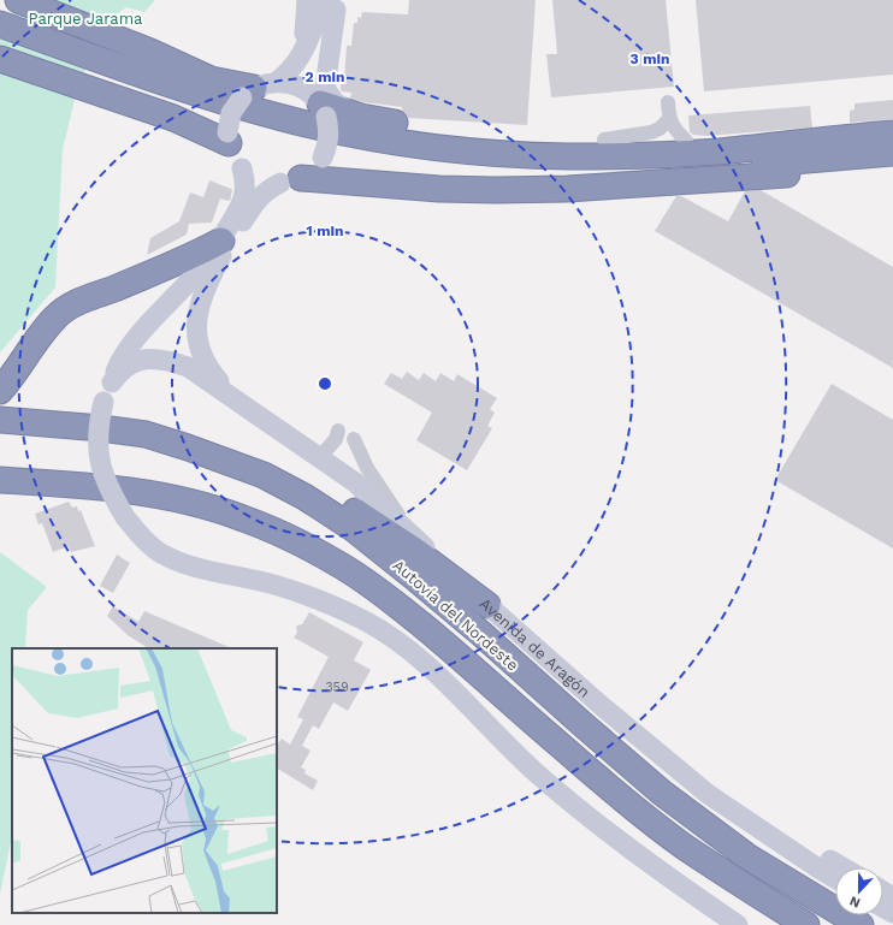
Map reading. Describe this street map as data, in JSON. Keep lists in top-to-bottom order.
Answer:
{
  "streets": {
    "highway": ["Autovía del Nordeste"],
    "street": ["Avenida de Aragón"]
  },
  "parks": ["Parque Jarama"],
  "house_numbers": ["359"],
  "north": "bottom",
  "rings": ["3 min", "2 min", "1 min"]
}
